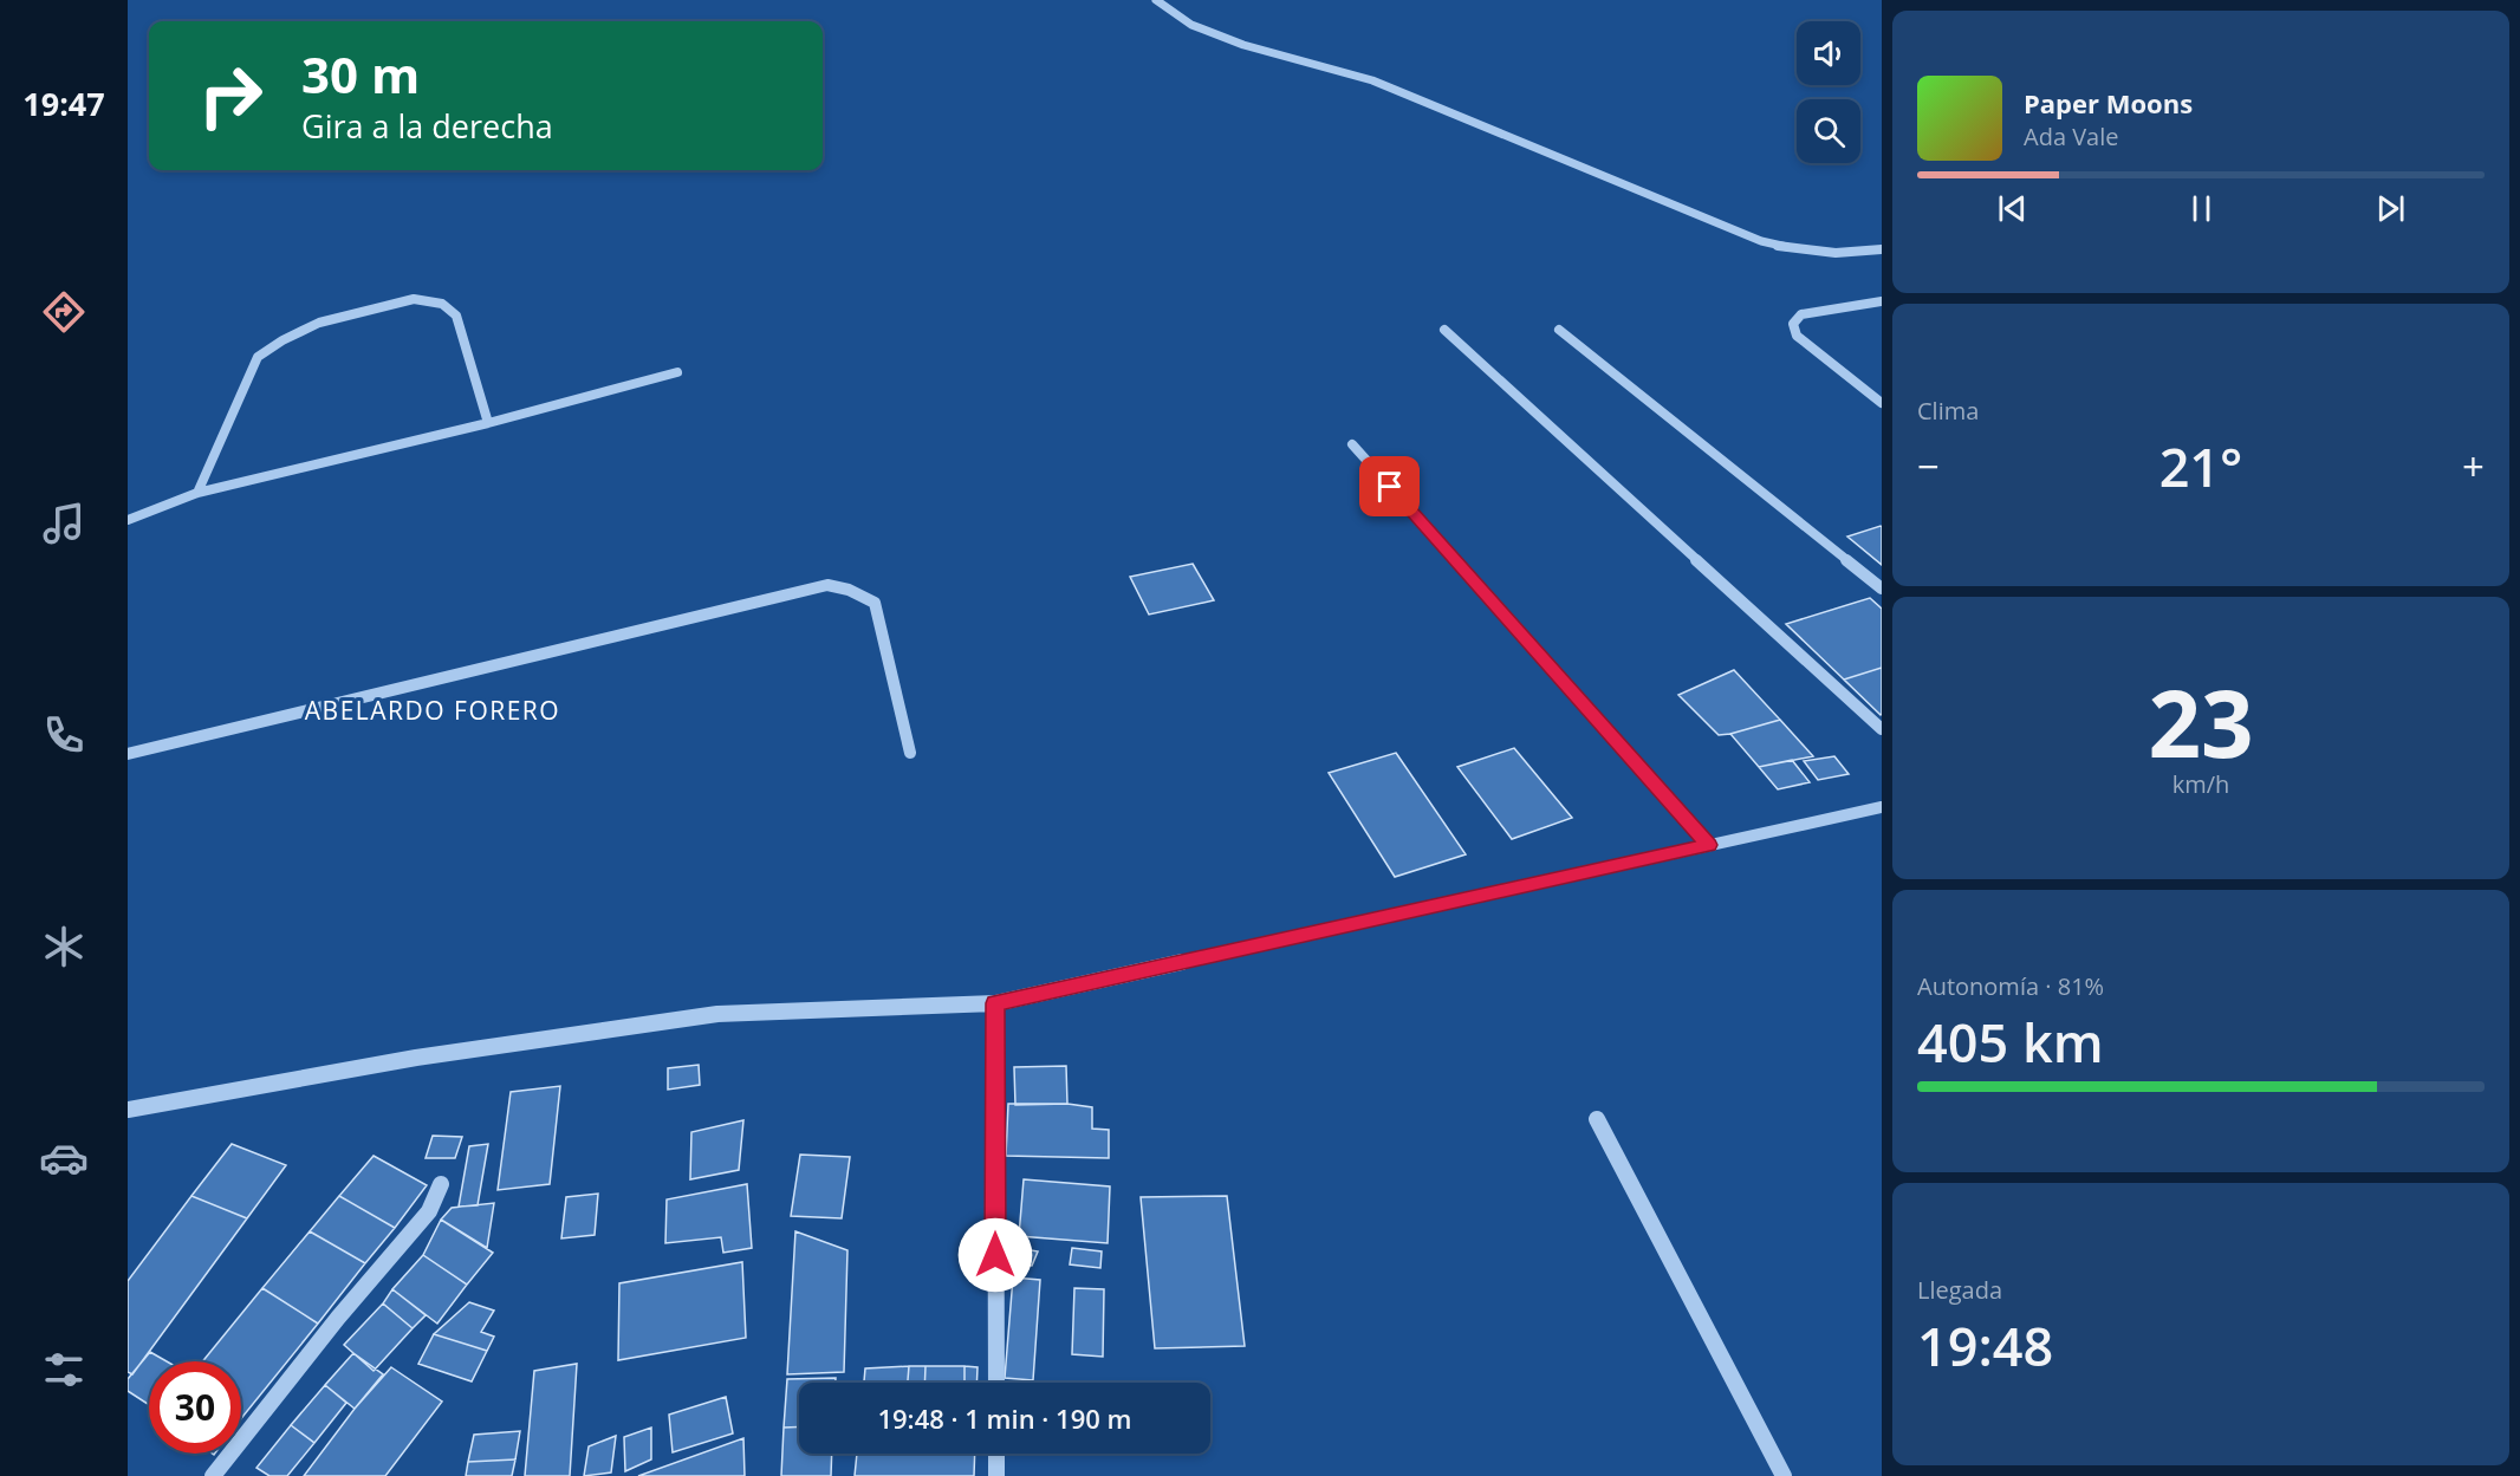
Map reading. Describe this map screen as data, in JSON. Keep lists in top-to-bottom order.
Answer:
{
  "districts": ["ABELARDO FORERO"],
  "page": {
    "tabs": "19:47",
    "turn": ["30 m", "Gira a la derecha"],
    "song": ["Paper Moons", "Ada Vale"],
    "tile": [
      "Clima",
      ["23", "km/h"],
      ["Autonomía · 81%", "405 km"],
      ["Llegada", "19:48"]
    ],
    "heat": ["−", "21°", "+"],
    "limit": "30",
    "trip": "19:48 · 1 min · 190 m"
  }
}
